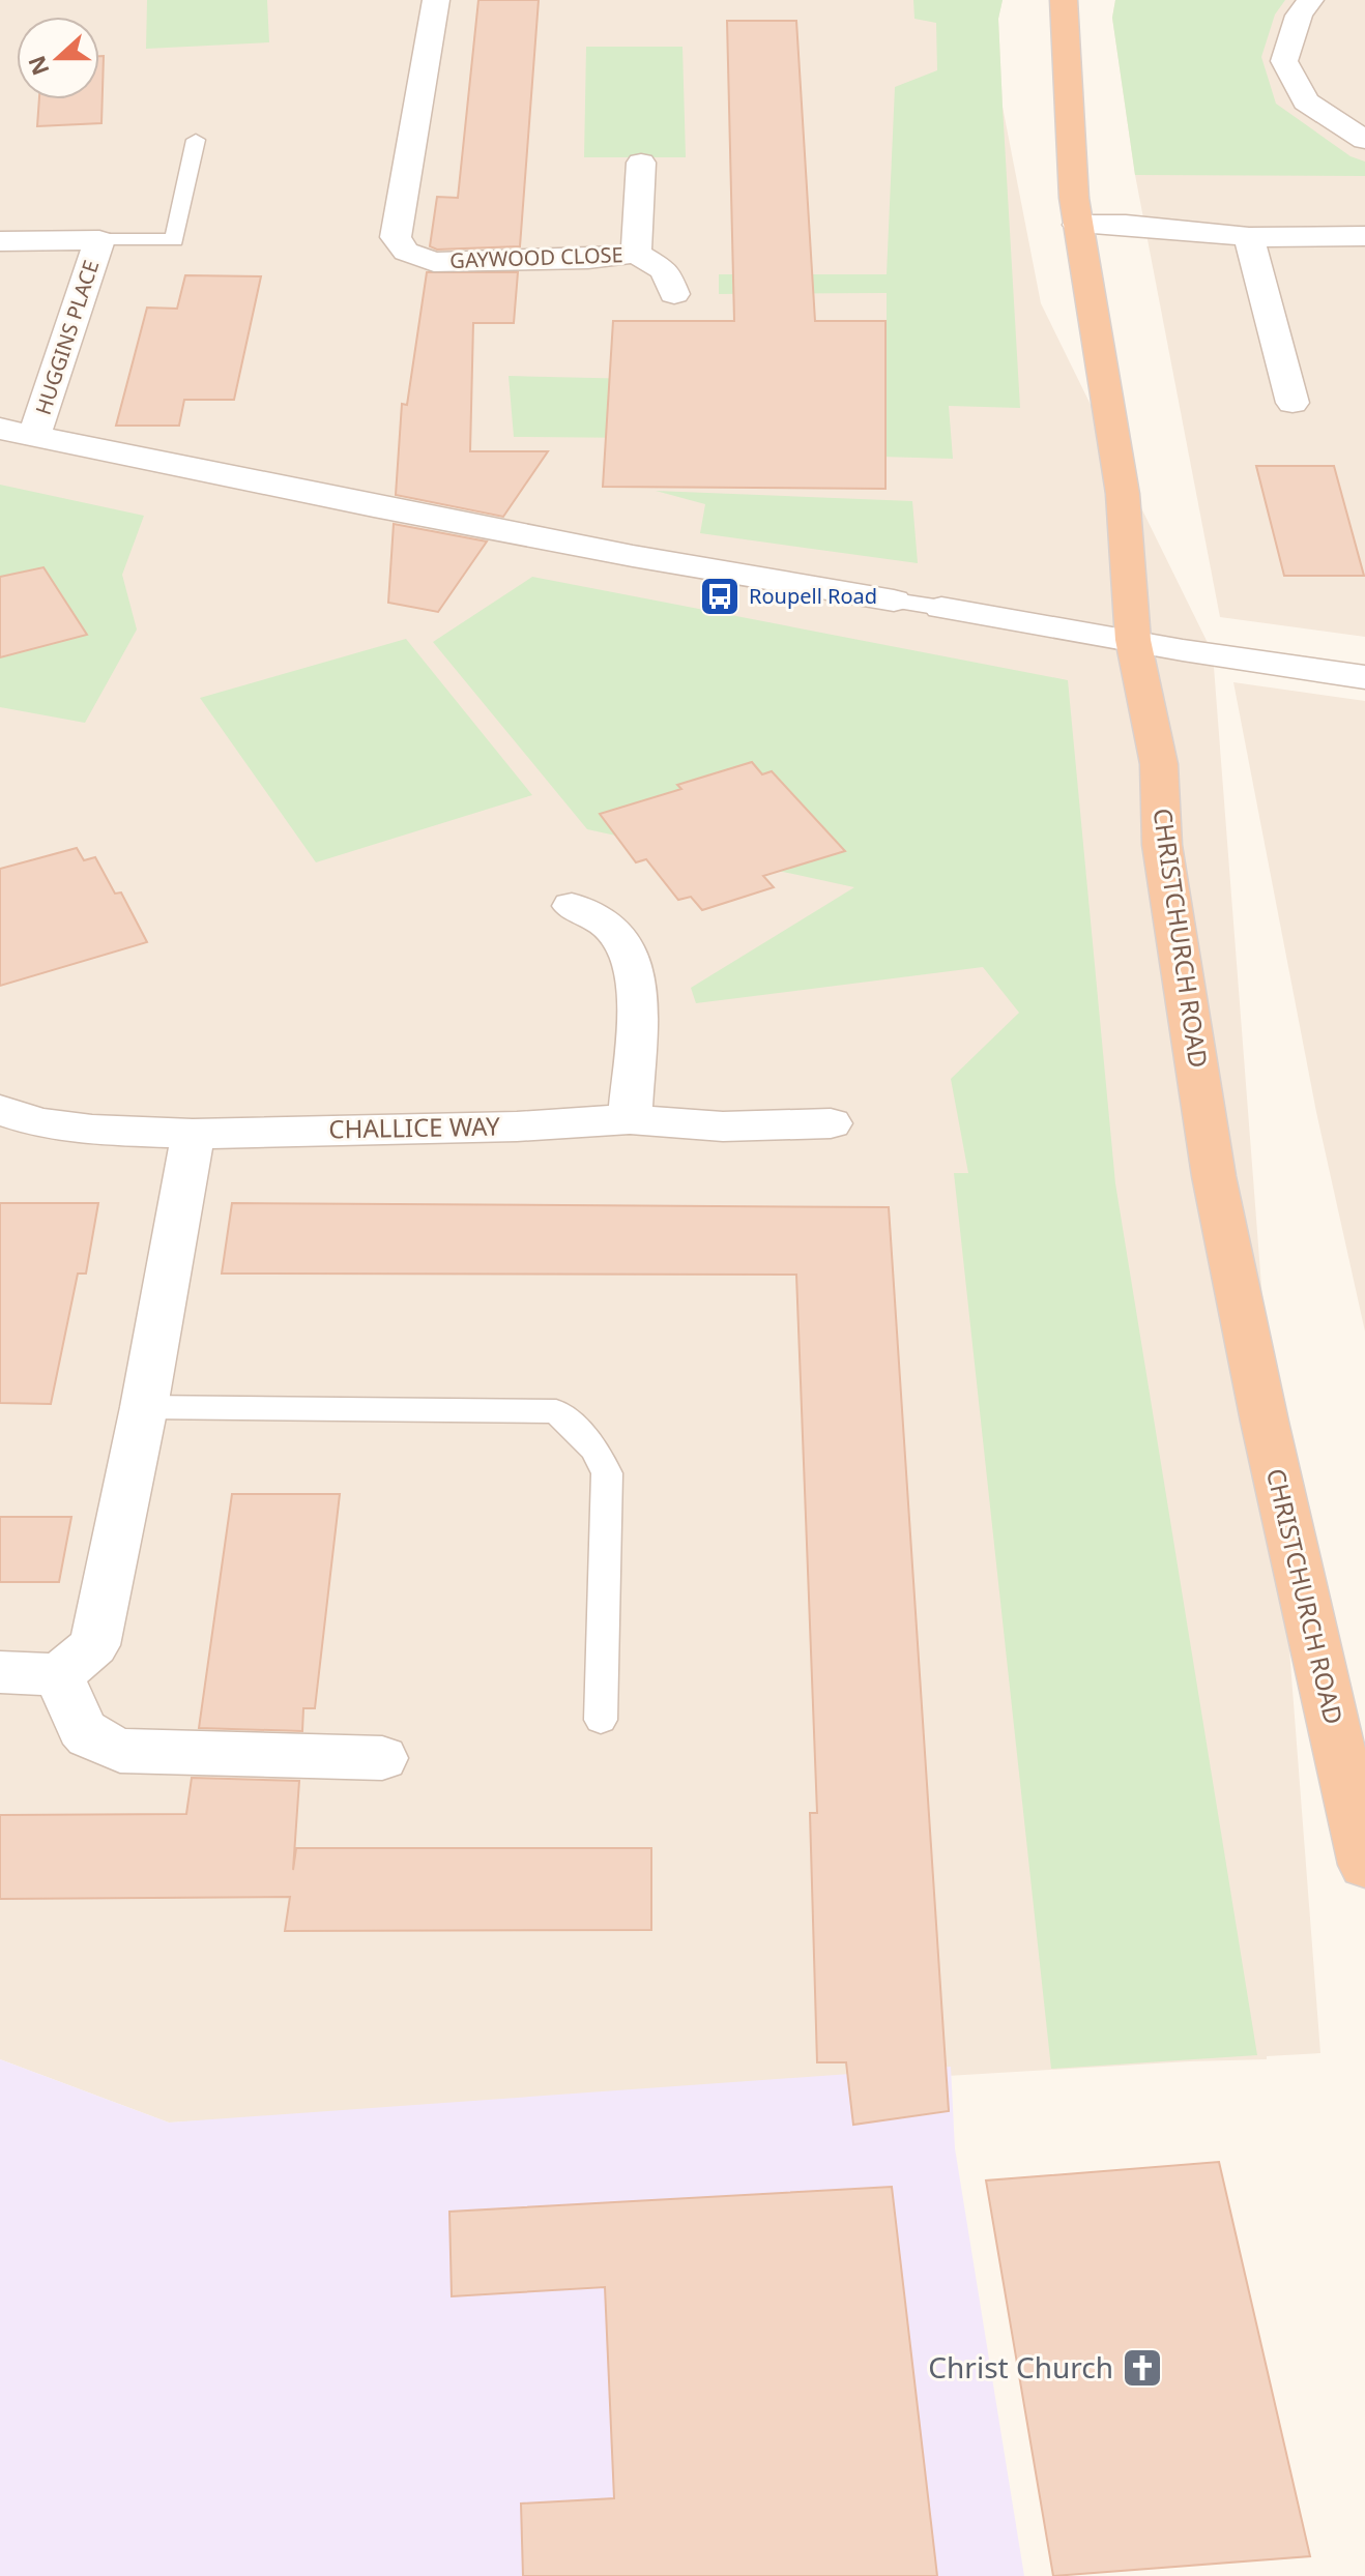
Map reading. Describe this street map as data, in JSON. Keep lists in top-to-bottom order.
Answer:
{
  "streets": {
    "highway": ["CHRISTCHURCH ROAD"],
    "street": ["GAYWOOD CLOSE", "HUGGINS PLACE", "CHALLICE WAY"]
  },
  "places": {
    "bus stop": ["Roupell Road"],
    "church": ["Christ Church"]
  },
  "north": "left"
}
